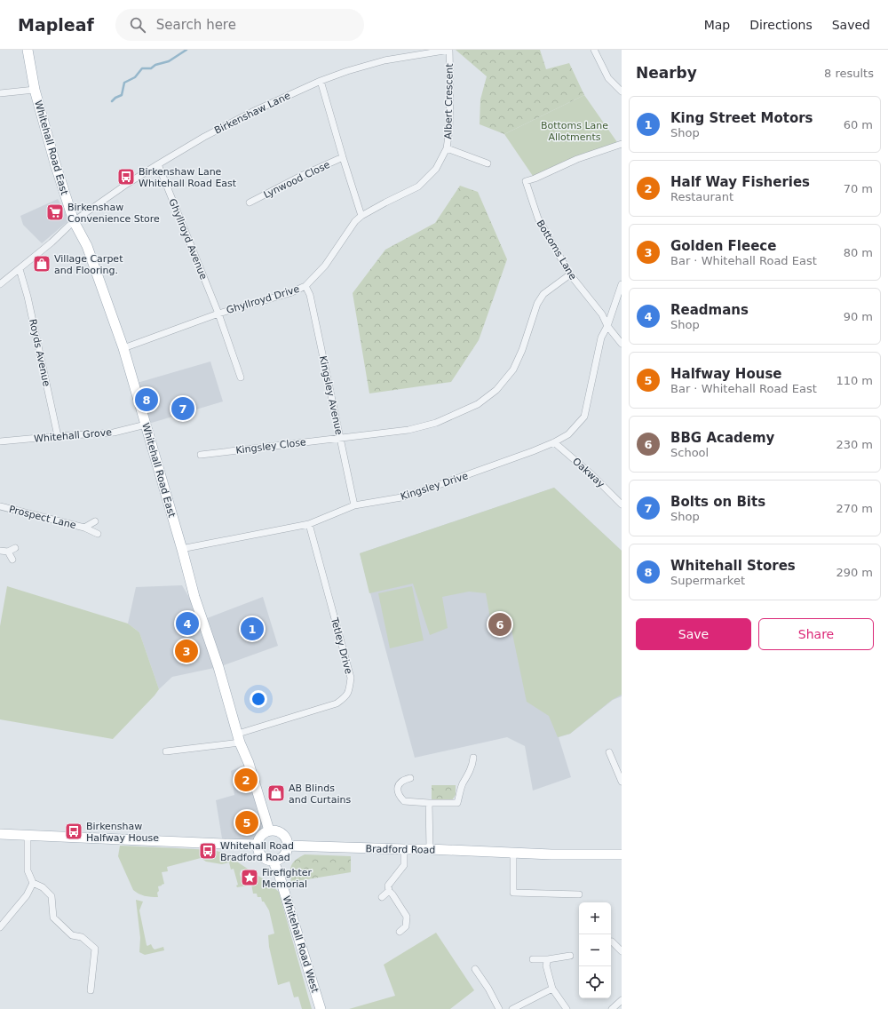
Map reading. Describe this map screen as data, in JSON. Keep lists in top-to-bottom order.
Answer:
{
  "streets": {
    "main road": ["Whitehall Road East", "Bradford Road", "Whitehall Road West"],
    "street": [
      "Albert Crescent",
      "Birkenshaw Lane",
      "Lynwood Close",
      "Ghyllroyd Avenue",
      "Bottoms Lane",
      "Ghyllroyd Drive",
      "Royds Avenue",
      "Kingsley Avenue",
      "Whitehall Grove",
      "Kingsley Close",
      "Oakway",
      "Kingsley Drive",
      "Prospect Lane",
      "Tetley Drive"
    ]
  },
  "crossings": [
    ["Albert Crescent", "Birkenshaw Lane"],
    ["Albert Crescent", "Ghyllroyd Drive"],
    ["Birkenshaw Lane", "Whitehall Road East"],
    ["Birkenshaw Lane", "Ghyllroyd Avenue"],
    ["Birkenshaw Lane", "Royds Avenue"],
    ["Whitehall Road East", "Ghyllroyd Drive"],
    ["Whitehall Road East", "Whitehall Grove"],
    ["Whitehall Road East", "Kingsley Drive"],
    ["Whitehall Road East", "Tetley Drive"],
    ["Whitehall Road East", "Bradford Road"],
    ["Whitehall Road East", "Whitehall Road West"],
    ["Ghyllroyd Avenue", "Ghyllroyd Drive"],
    ["Bottoms Lane", "Kingsley Close"],
    ["Bottoms Lane", "Kingsley Drive"],
    ["Ghyllroyd Drive", "Kingsley Avenue"],
    ["Royds Avenue", "Whitehall Grove"],
    ["Kingsley Avenue", "Kingsley Close"],
    ["Kingsley Avenue", "Kingsley Drive"],
    ["Oakway", "Kingsley Drive"],
    ["Kingsley Drive", "Tetley Drive"],
    ["Bradford Road", "Whitehall Road West"]
  ],
  "parks": ["Bottoms Lane Allotments"],
  "places": {
    "bus stop": ["Birkenshaw Lane Whitehall Road East", "Birkenshaw Halfway House", "Whitehall Road Bradford Road"],
    "supermarket": ["Birkenshaw Convenience Store"],
    "shop": ["Village Carpet and Flooring.", "AB Blinds and Curtains"],
    "place": ["Firefighter Memorial"]
  },
  "page": {
    "header": "Mapleaf",
    "search": "Search here",
    "nav": ["Map", "Directions", "Saved"],
    "heading": ["Nearby", "8 results"],
    "list": [
      {
        "mark": "1",
        "name": "King Street Motors",
        "note": "Shop",
        "value": "60 m"
      },
      {
        "mark": "2",
        "name": "Half Way Fisheries",
        "note": "Restaurant",
        "value": "70 m"
      },
      {
        "mark": "3",
        "name": "Golden Fleece",
        "note": "Bar · Whitehall Road East",
        "value": "80 m"
      },
      {
        "mark": "4",
        "name": "Readmans",
        "note": "Shop",
        "value": "90 m"
      },
      {
        "mark": "5",
        "name": "Halfway House",
        "note": "Bar · Whitehall Road East",
        "value": "110 m"
      },
      {
        "mark": "6",
        "name": "BBG Academy",
        "note": "School",
        "value": "230 m"
      },
      {
        "mark": "7",
        "name": "Bolts on Bits",
        "note": "Shop",
        "value": "270 m"
      },
      {
        "mark": "8",
        "name": "Whitehall Stores",
        "note": "Supermarket",
        "value": "290 m"
      }
    ],
    "pins": [
      "8",
      "7",
      "4",
      "6",
      "1",
      "3",
      "2",
      "5"
    ],
    "buttons": ["Save", "Share"],
    "map_buttons": ["+", "−"]
  }
}
